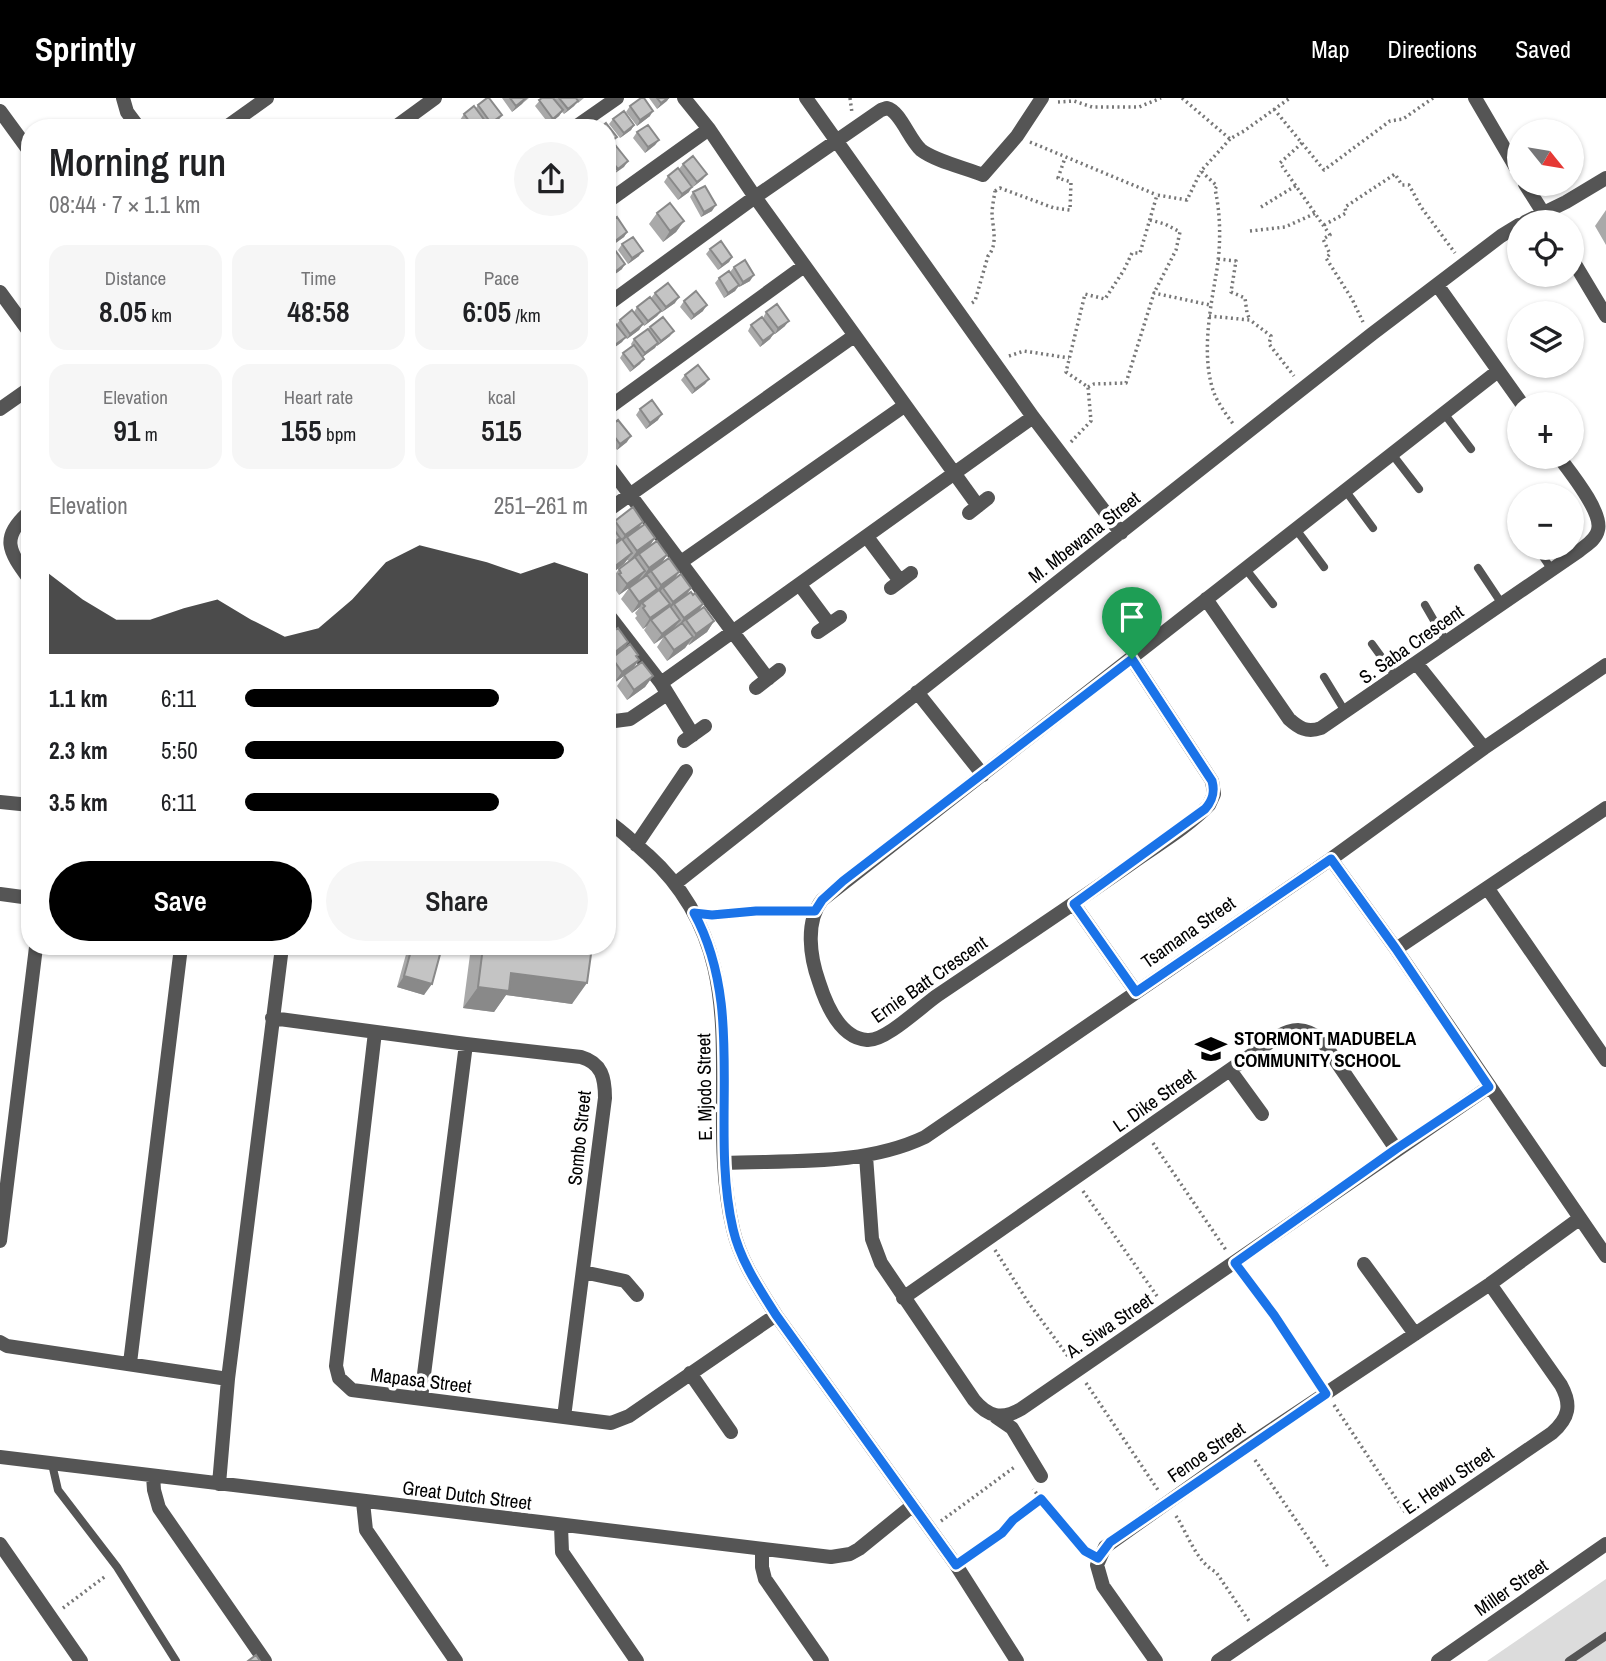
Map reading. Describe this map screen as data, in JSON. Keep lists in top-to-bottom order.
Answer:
{
  "streets": {
    "street": [
      "M. Mbewana Street",
      "S. Saba Crescent",
      "Tsamana Street",
      "Ernie Batt Crescent",
      "E. Mjodo Street",
      "L. Dike Street",
      "Sombo Street",
      "A. Siwa Street",
      "Mapasa Street",
      "Fenoe Street",
      "E. Hewu Street",
      "Great Dutch Street",
      "Miller Street"
    ]
  },
  "crossings": [
    ["M. Mbewana Street", "E. Mjodo Street"],
    ["Tsamana Street", "E. Mjodo Street"],
    ["E. Mjodo Street", "Mapasa Street"],
    ["E. Mjodo Street", "Great Dutch Street"],
    ["L. Dike Street", "A. Siwa Street"],
    ["Sombo Street", "Mapasa Street"],
    ["Fenoe Street", "E. Hewu Street"]
  ],
  "places": {
    "school or university": ["STORMONT MADUBELA COMMUNITY SCHOOL"]
  },
  "north": "bottom right",
  "page": {
    "header": "Sprintly",
    "nav": ["Map", "Directions", "Saved"],
    "map_buttons": ["+", "−"],
    "heading": ["Morning run", "08:44 · 7 × 1.1 km"],
    "stats": [
      ["Distance", "8.05 km"],
      ["Time", "48:58"],
      ["Pace", "6:05 /km"],
      ["Elevation", "91 m"],
      ["Heart rate", "155 bpm"],
      ["kcal", "515"]
    ],
    "chart": ["Elevation", "251–261 m"],
    "list": [
      {
        "name": "1.1 km",
        "note": "6:11"
      },
      {
        "name": "2.3 km",
        "note": "5:50"
      },
      {
        "name": "3.5 km",
        "note": "6:11"
      }
    ],
    "buttons": ["Save", "Share"]
  }
}
